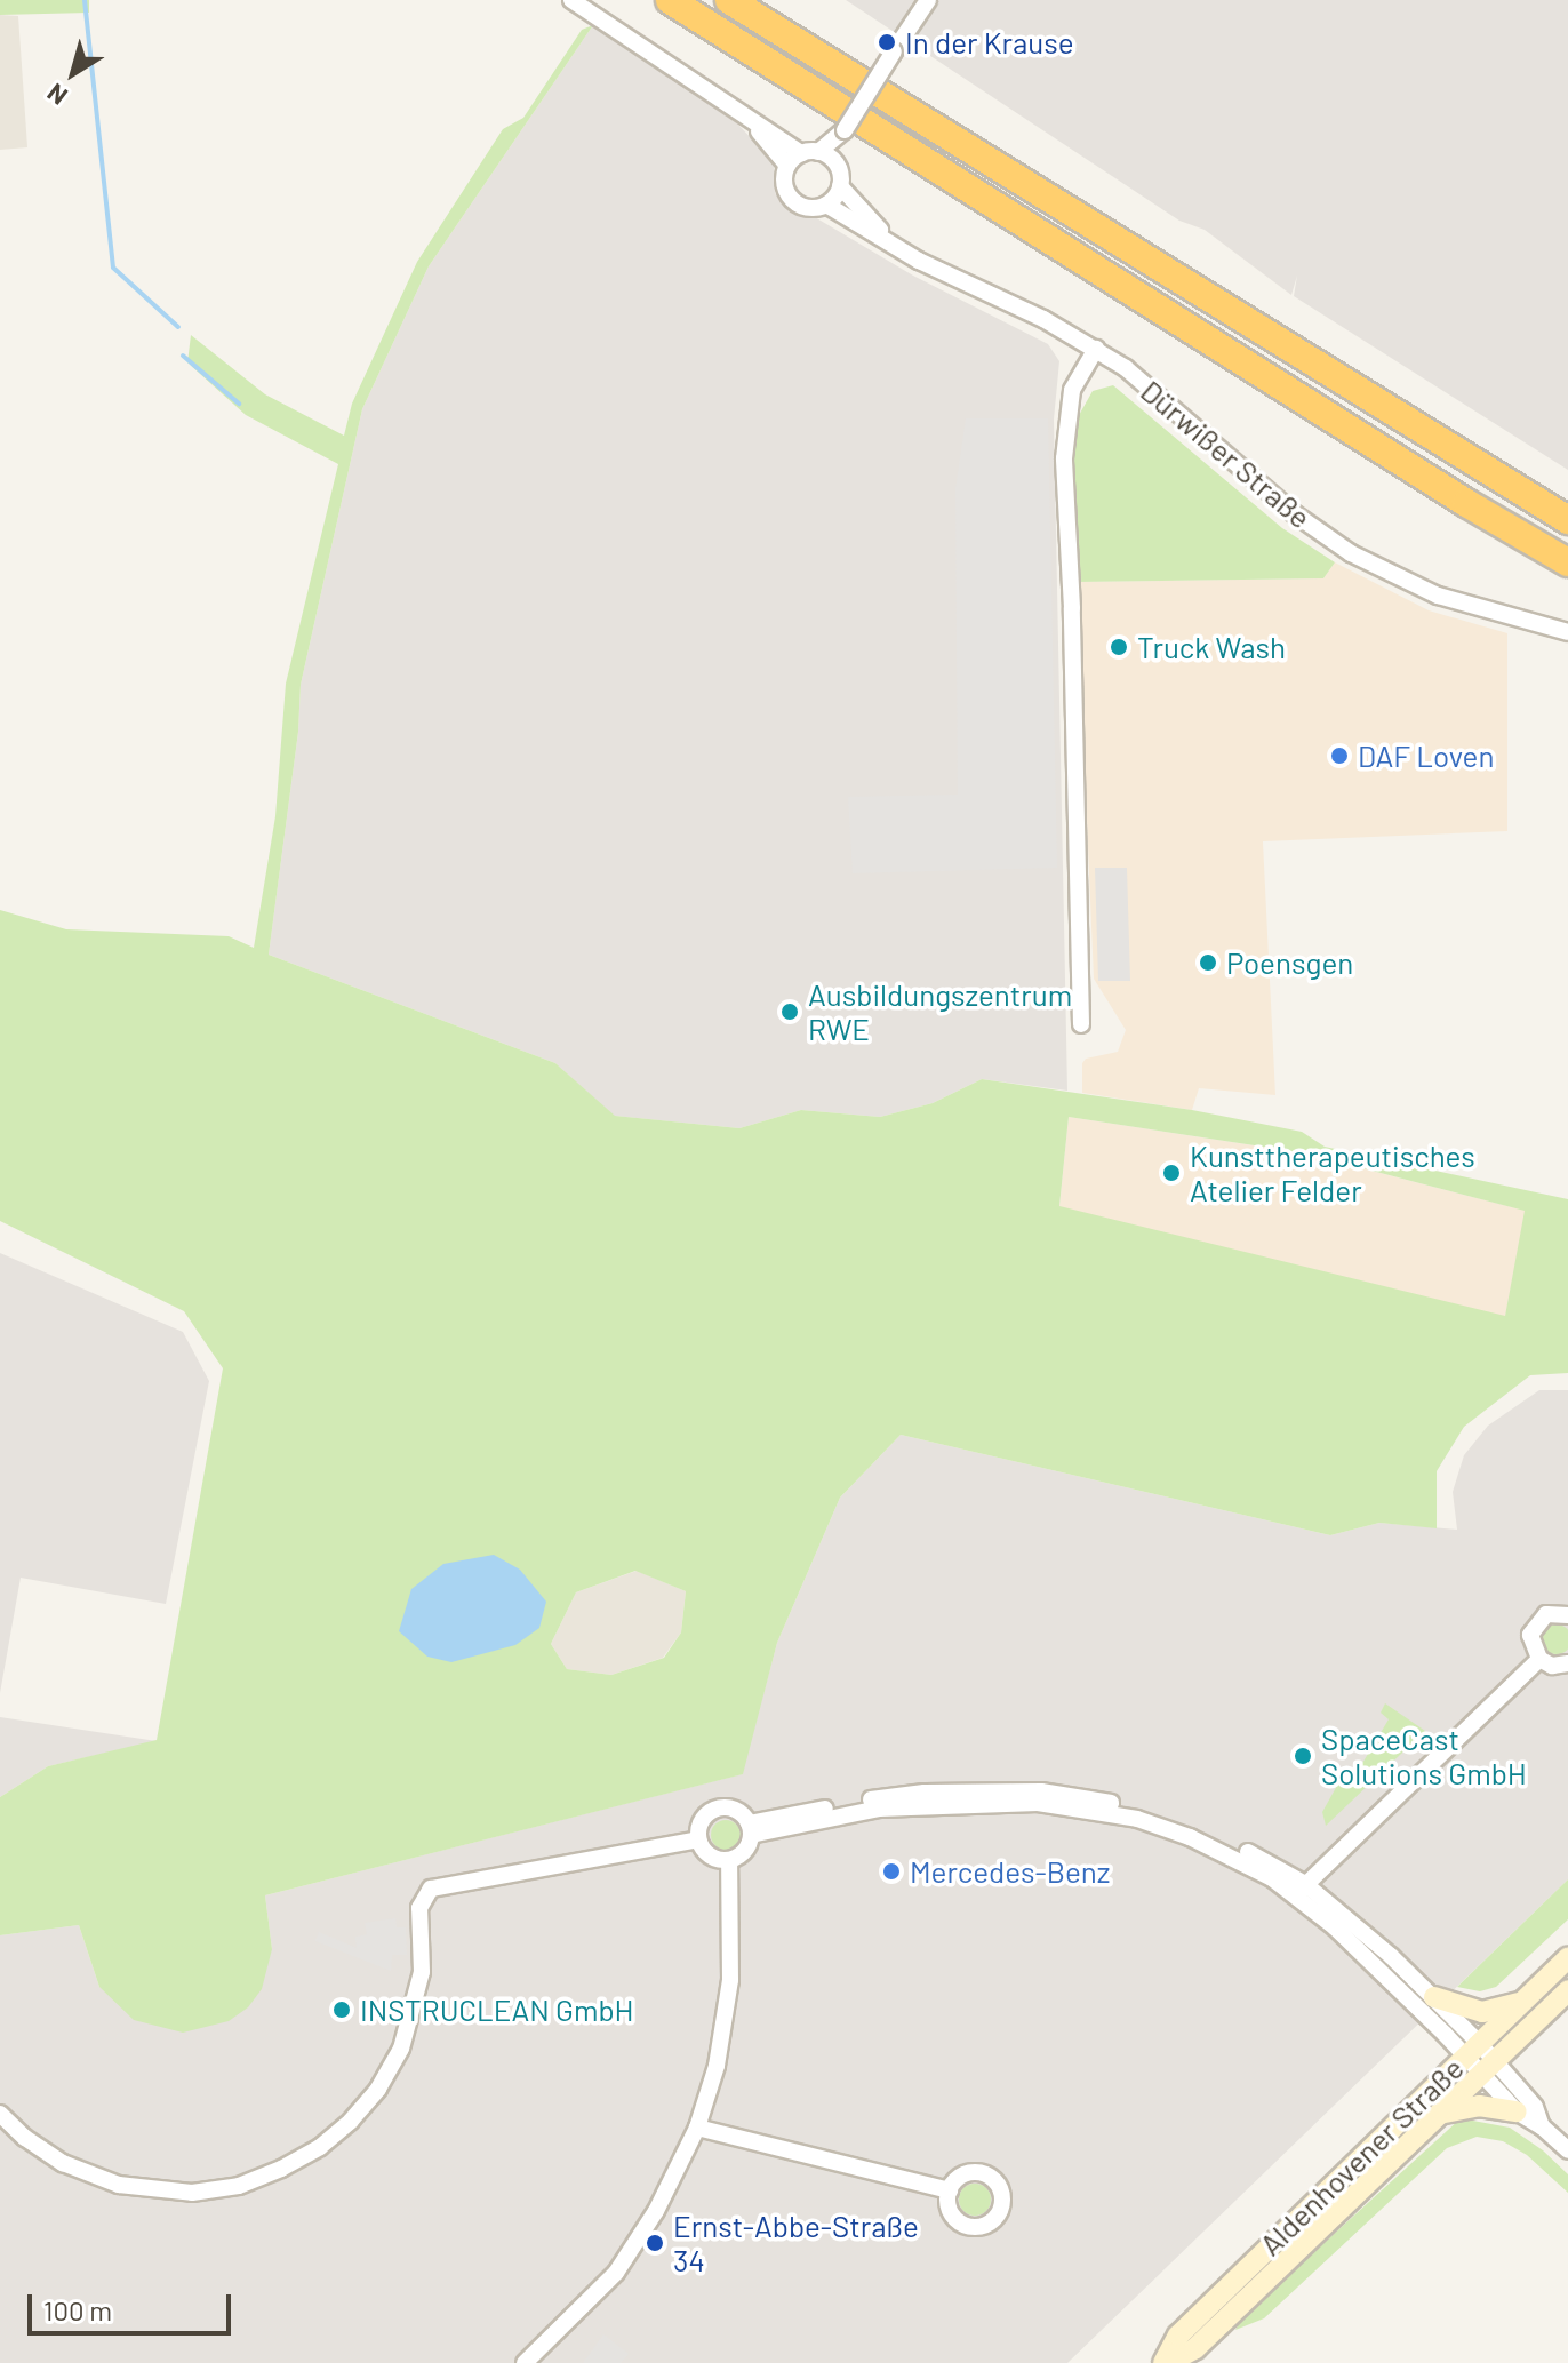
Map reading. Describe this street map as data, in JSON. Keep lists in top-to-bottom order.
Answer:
{
  "streets": {
    "main road": ["Aldenhovener Straße"],
    "street": ["Dürwißer Straße"]
  },
  "places": [
    "In der Krause",
    "Truck Wash",
    "DAF Loven",
    "Poensgen",
    "Ausbildungszentrum RWE",
    "Kunsttherapeutisches Atelier Felder",
    "SpaceCast Solutions GmbH",
    "Mercedes-Benz",
    "INSTRUCLEAN GmbH",
    "Ernst-Abbe-Straße 34"
  ],
  "scale_bar": "100 m",
  "north": "bottom left"
}
